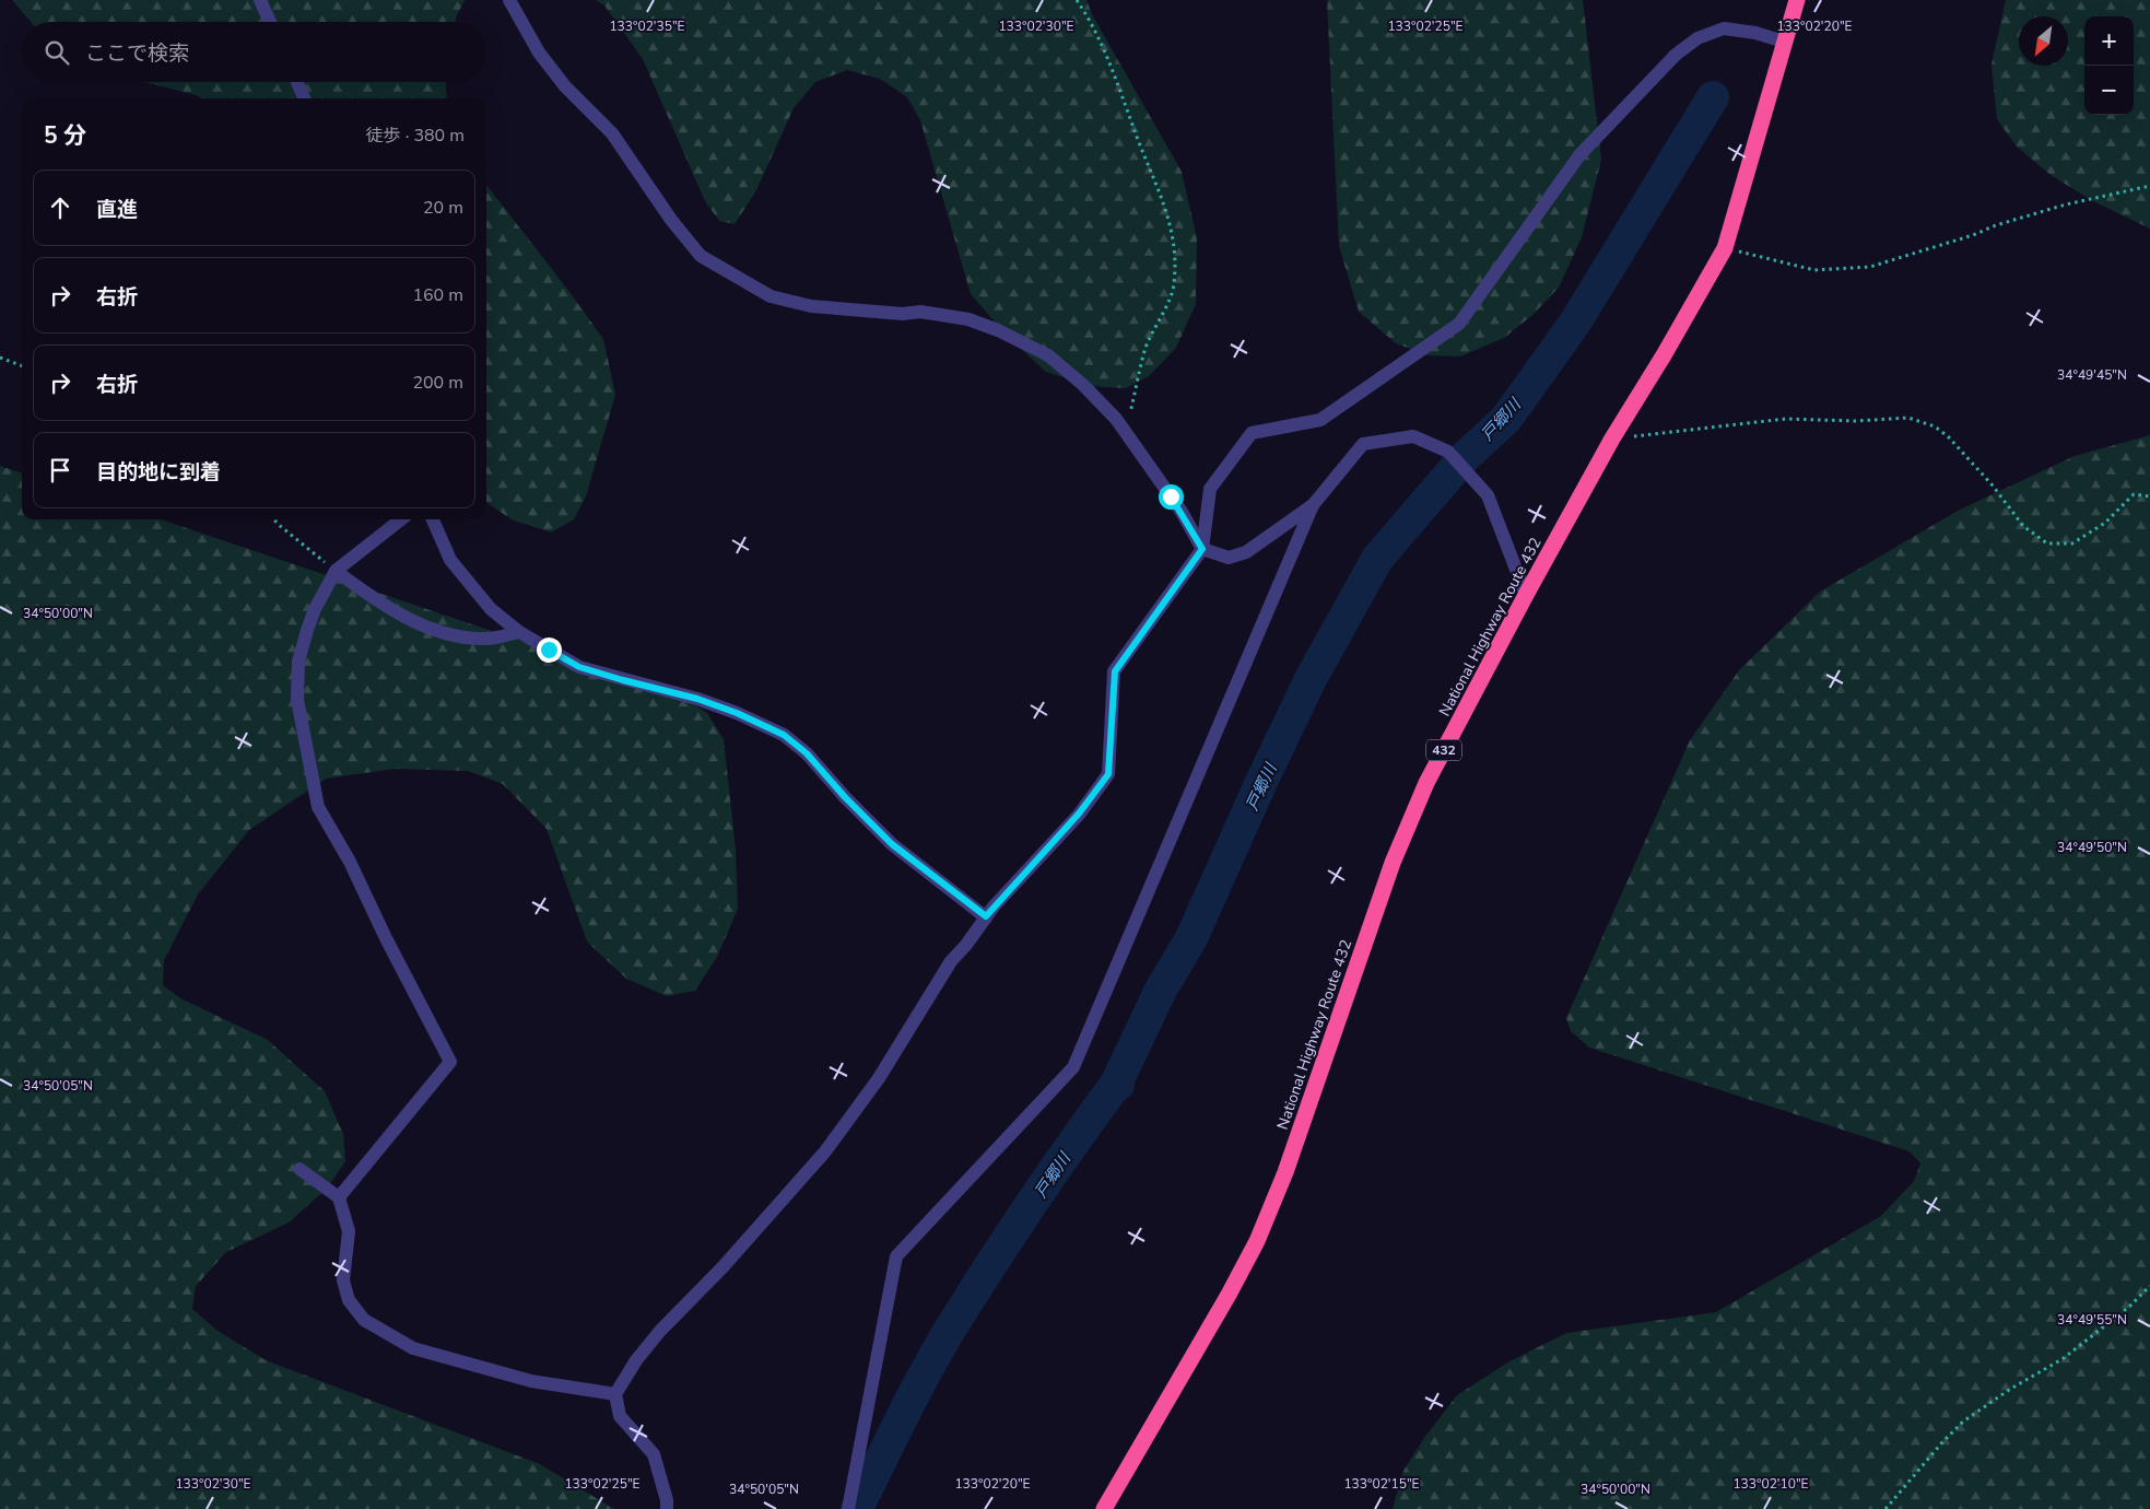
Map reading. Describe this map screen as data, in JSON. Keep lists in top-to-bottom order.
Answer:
{
  "streets": {
    "highway": ["National Highway Route 432", "432"]
  },
  "water": ["戸郷川"],
  "north": "bottom left",
  "page": {
    "map_buttons": ["+", "−"],
    "search": "ここで検索",
    "heading": ["5 分", "徒歩 · 380 m"],
    "list": [
      ["直進", "20 m"],
      ["右折", "160 m"],
      ["右折", "200 m"],
      "目的地に到着"
    ]
  },
  "coordinates": [
    "133°02'35\"E",
    "133°02'30\"E",
    "133°02'25\"E",
    "133°02'20\"E",
    "34°49'45\"N",
    "34°50'00\"N",
    "34°49'50\"N",
    "34°50'05\"N",
    "34°49'55\"N",
    "133°02'15\"E",
    "133°02'10\"E"
  ]
}
